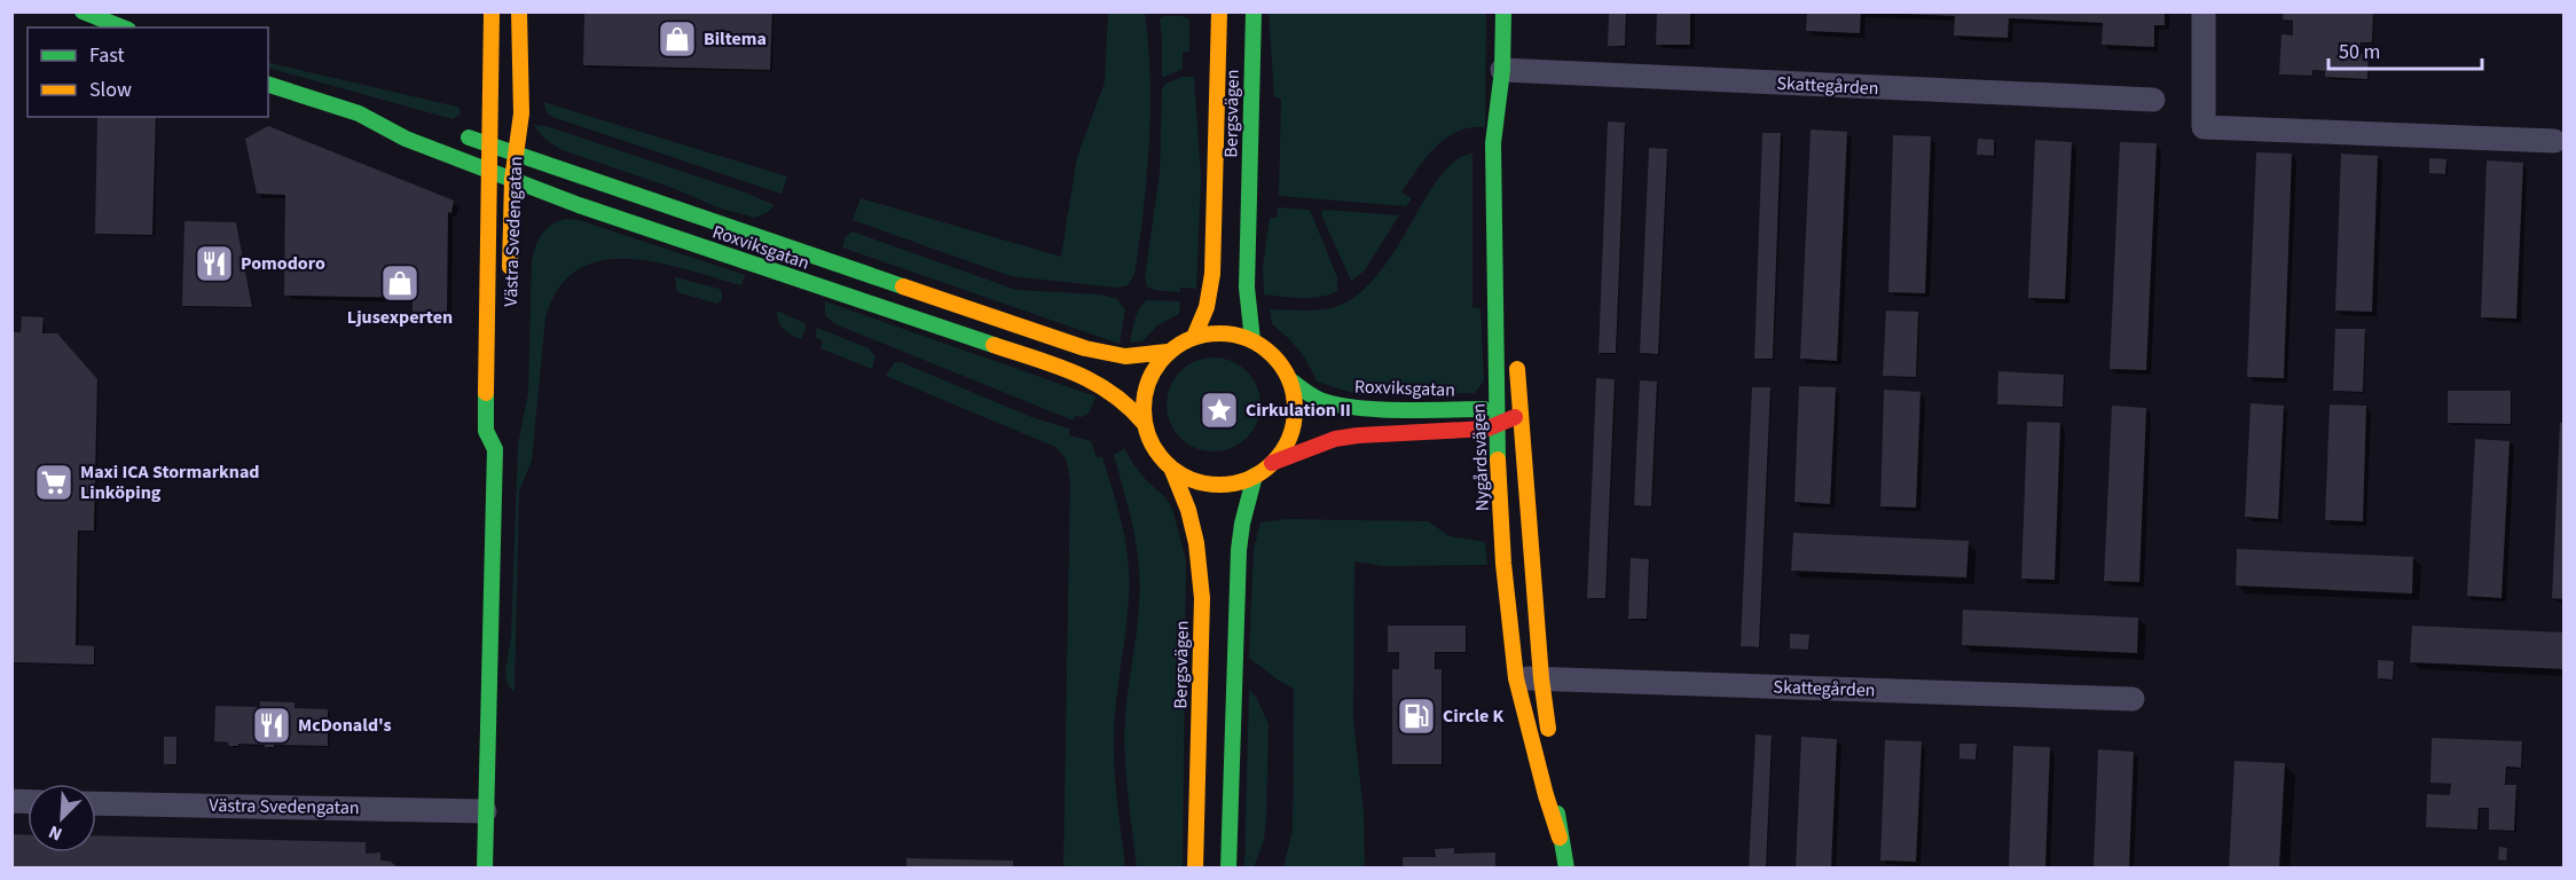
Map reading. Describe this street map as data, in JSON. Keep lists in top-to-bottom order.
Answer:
{
  "streets": {
    "street": [
      "Skattegården",
      "Bergsvägen",
      "Västra Svedengatan",
      "Roxviksgatan",
      "Nygårdsvägen"
    ]
  },
  "crossings": [
    ["Skattegården", "Nygårdsvägen"],
    ["Bergsvägen", "Roxviksgatan"],
    ["Västra Svedengatan", "Roxviksgatan"],
    ["Roxviksgatan", "Nygårdsvägen"]
  ],
  "places": {
    "shop": ["Biltema", "Ljusexperten"],
    "restaurant": ["Pomodoro", "McDonald's"],
    "place": ["Cirkulation II"],
    "supermarket": ["Maxi ICA Stormarknad Linköping"],
    "fuel station": ["Circle K"]
  },
  "legend": ["Fast", "Slow"],
  "scale_bar": "50 m",
  "north": "bottom left"
}
